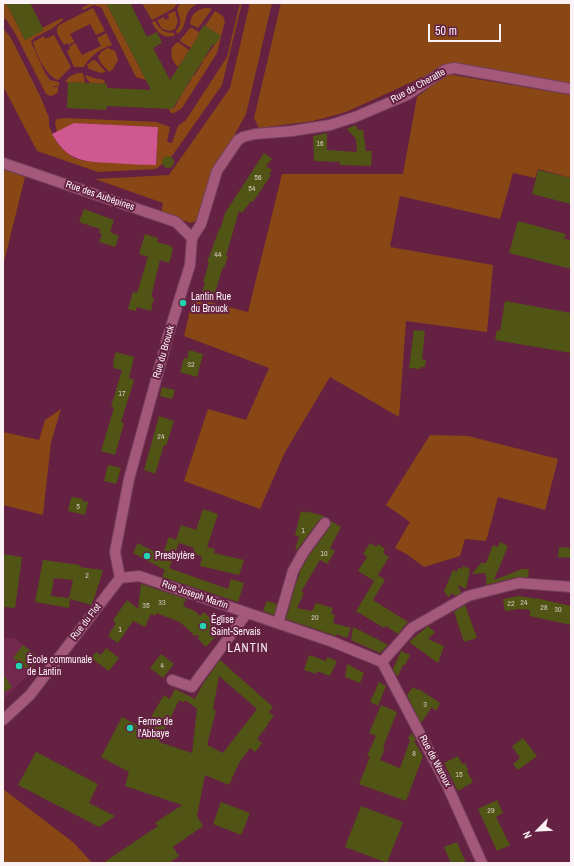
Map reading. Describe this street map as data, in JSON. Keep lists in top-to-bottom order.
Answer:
{
  "streets": {
    "street": [
      "Rue de Cheratte",
      "Rue des Aubépines",
      "Rue du Brouck",
      "Rue Joseph Martin",
      "Rue du Flot",
      "Rue de Waroux"
    ]
  },
  "crossings": [
    ["Rue de Cheratte", "Rue du Brouck"],
    ["Rue des Aubépines", "Rue du Brouck"],
    ["Rue du Brouck", "Rue Joseph Martin"],
    ["Rue du Brouck", "Rue du Flot"],
    ["Rue Joseph Martin", "Rue du Flot"],
    ["Rue Joseph Martin", "Rue de Waroux"]
  ],
  "districts": ["LANTIN"],
  "places": [
    "Lantin Rue du Brouck",
    "Presbytère",
    "Église Saint-Servais",
    "École communale de Lantin",
    "Ferme de l'Abbaye"
  ],
  "house_numbers": [
    "16",
    "56",
    "54",
    "44",
    "32",
    "17",
    "24",
    "5",
    "1",
    "10",
    "2",
    "33",
    "24",
    "22",
    "35",
    "28",
    "30",
    "20",
    "1",
    "4",
    "3",
    "8",
    "15",
    "29"
  ],
  "scale_bar": "50 m",
  "north": "bottom left"
}
